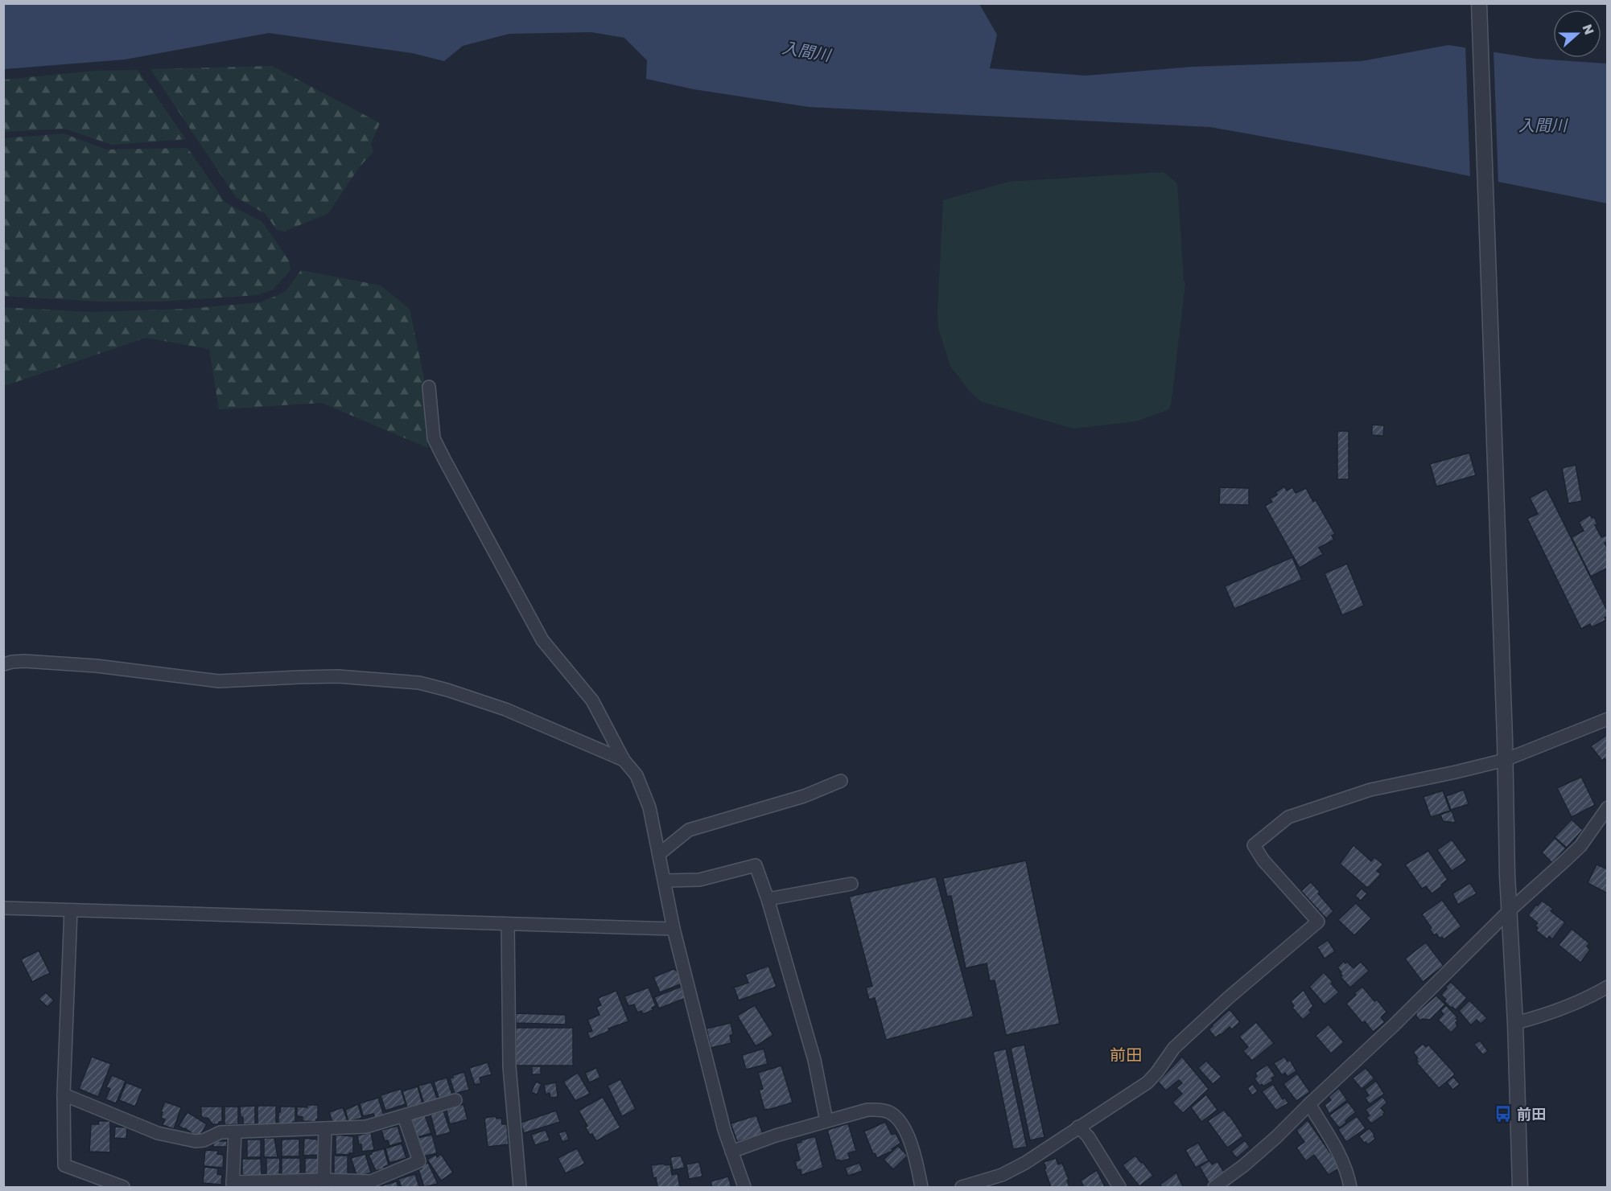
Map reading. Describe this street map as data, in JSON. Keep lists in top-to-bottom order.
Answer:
{
  "districts": ["前田"],
  "water": ["入間川"],
  "places": {
    "bus stop": ["前田"]
  },
  "north": "right"
}
